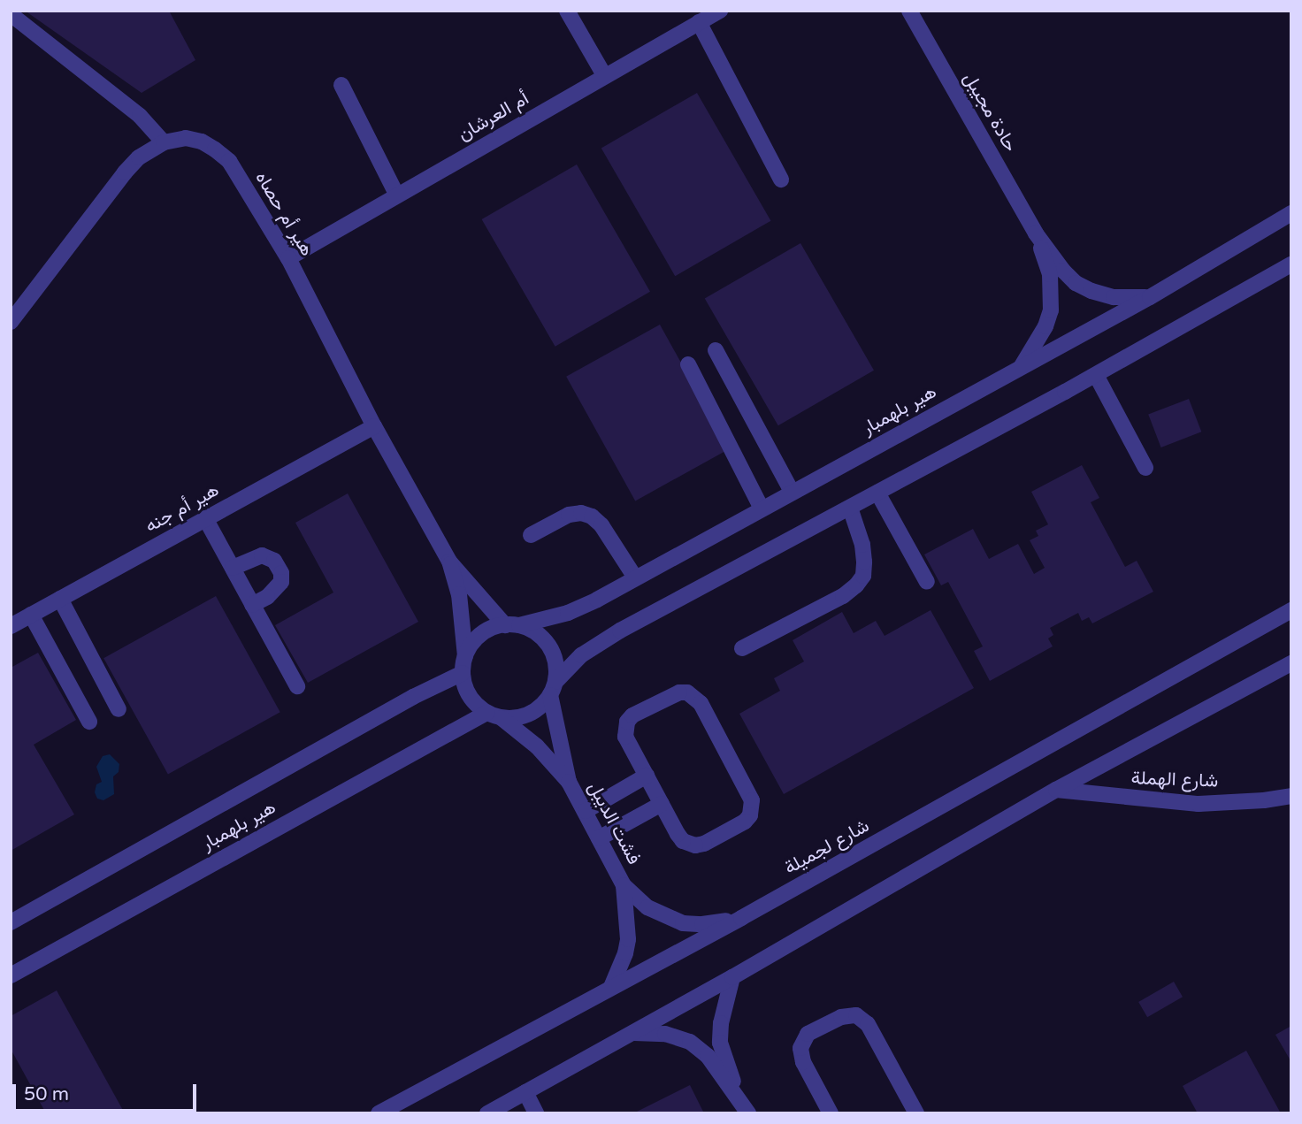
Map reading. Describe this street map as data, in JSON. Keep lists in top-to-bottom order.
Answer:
{
  "streets": {
    "street": [
      "حادة مجيبل",
      "أم العرشان",
      "هير أم حصاه",
      "هير بلهمبار",
      "هير أم جنه",
      "شارع الهملة",
      "فشت الديبل",
      "شارع لجميلة"
    ]
  },
  "crossings": [
    ["حادة مجيبل", "هير بلهمبار"],
    ["أم العرشان", "هير أم حصاه"],
    ["هير أم حصاه", "هير بلهمبار"],
    ["هير أم حصاه", "هير أم جنه"],
    ["هير أم حصاه", "فشت الديبل"],
    ["هير بلهمبار", "فشت الديبل"],
    ["فشت الديبل", "شارع لجميلة"]
  ],
  "scale_bar": "50 m"
}
